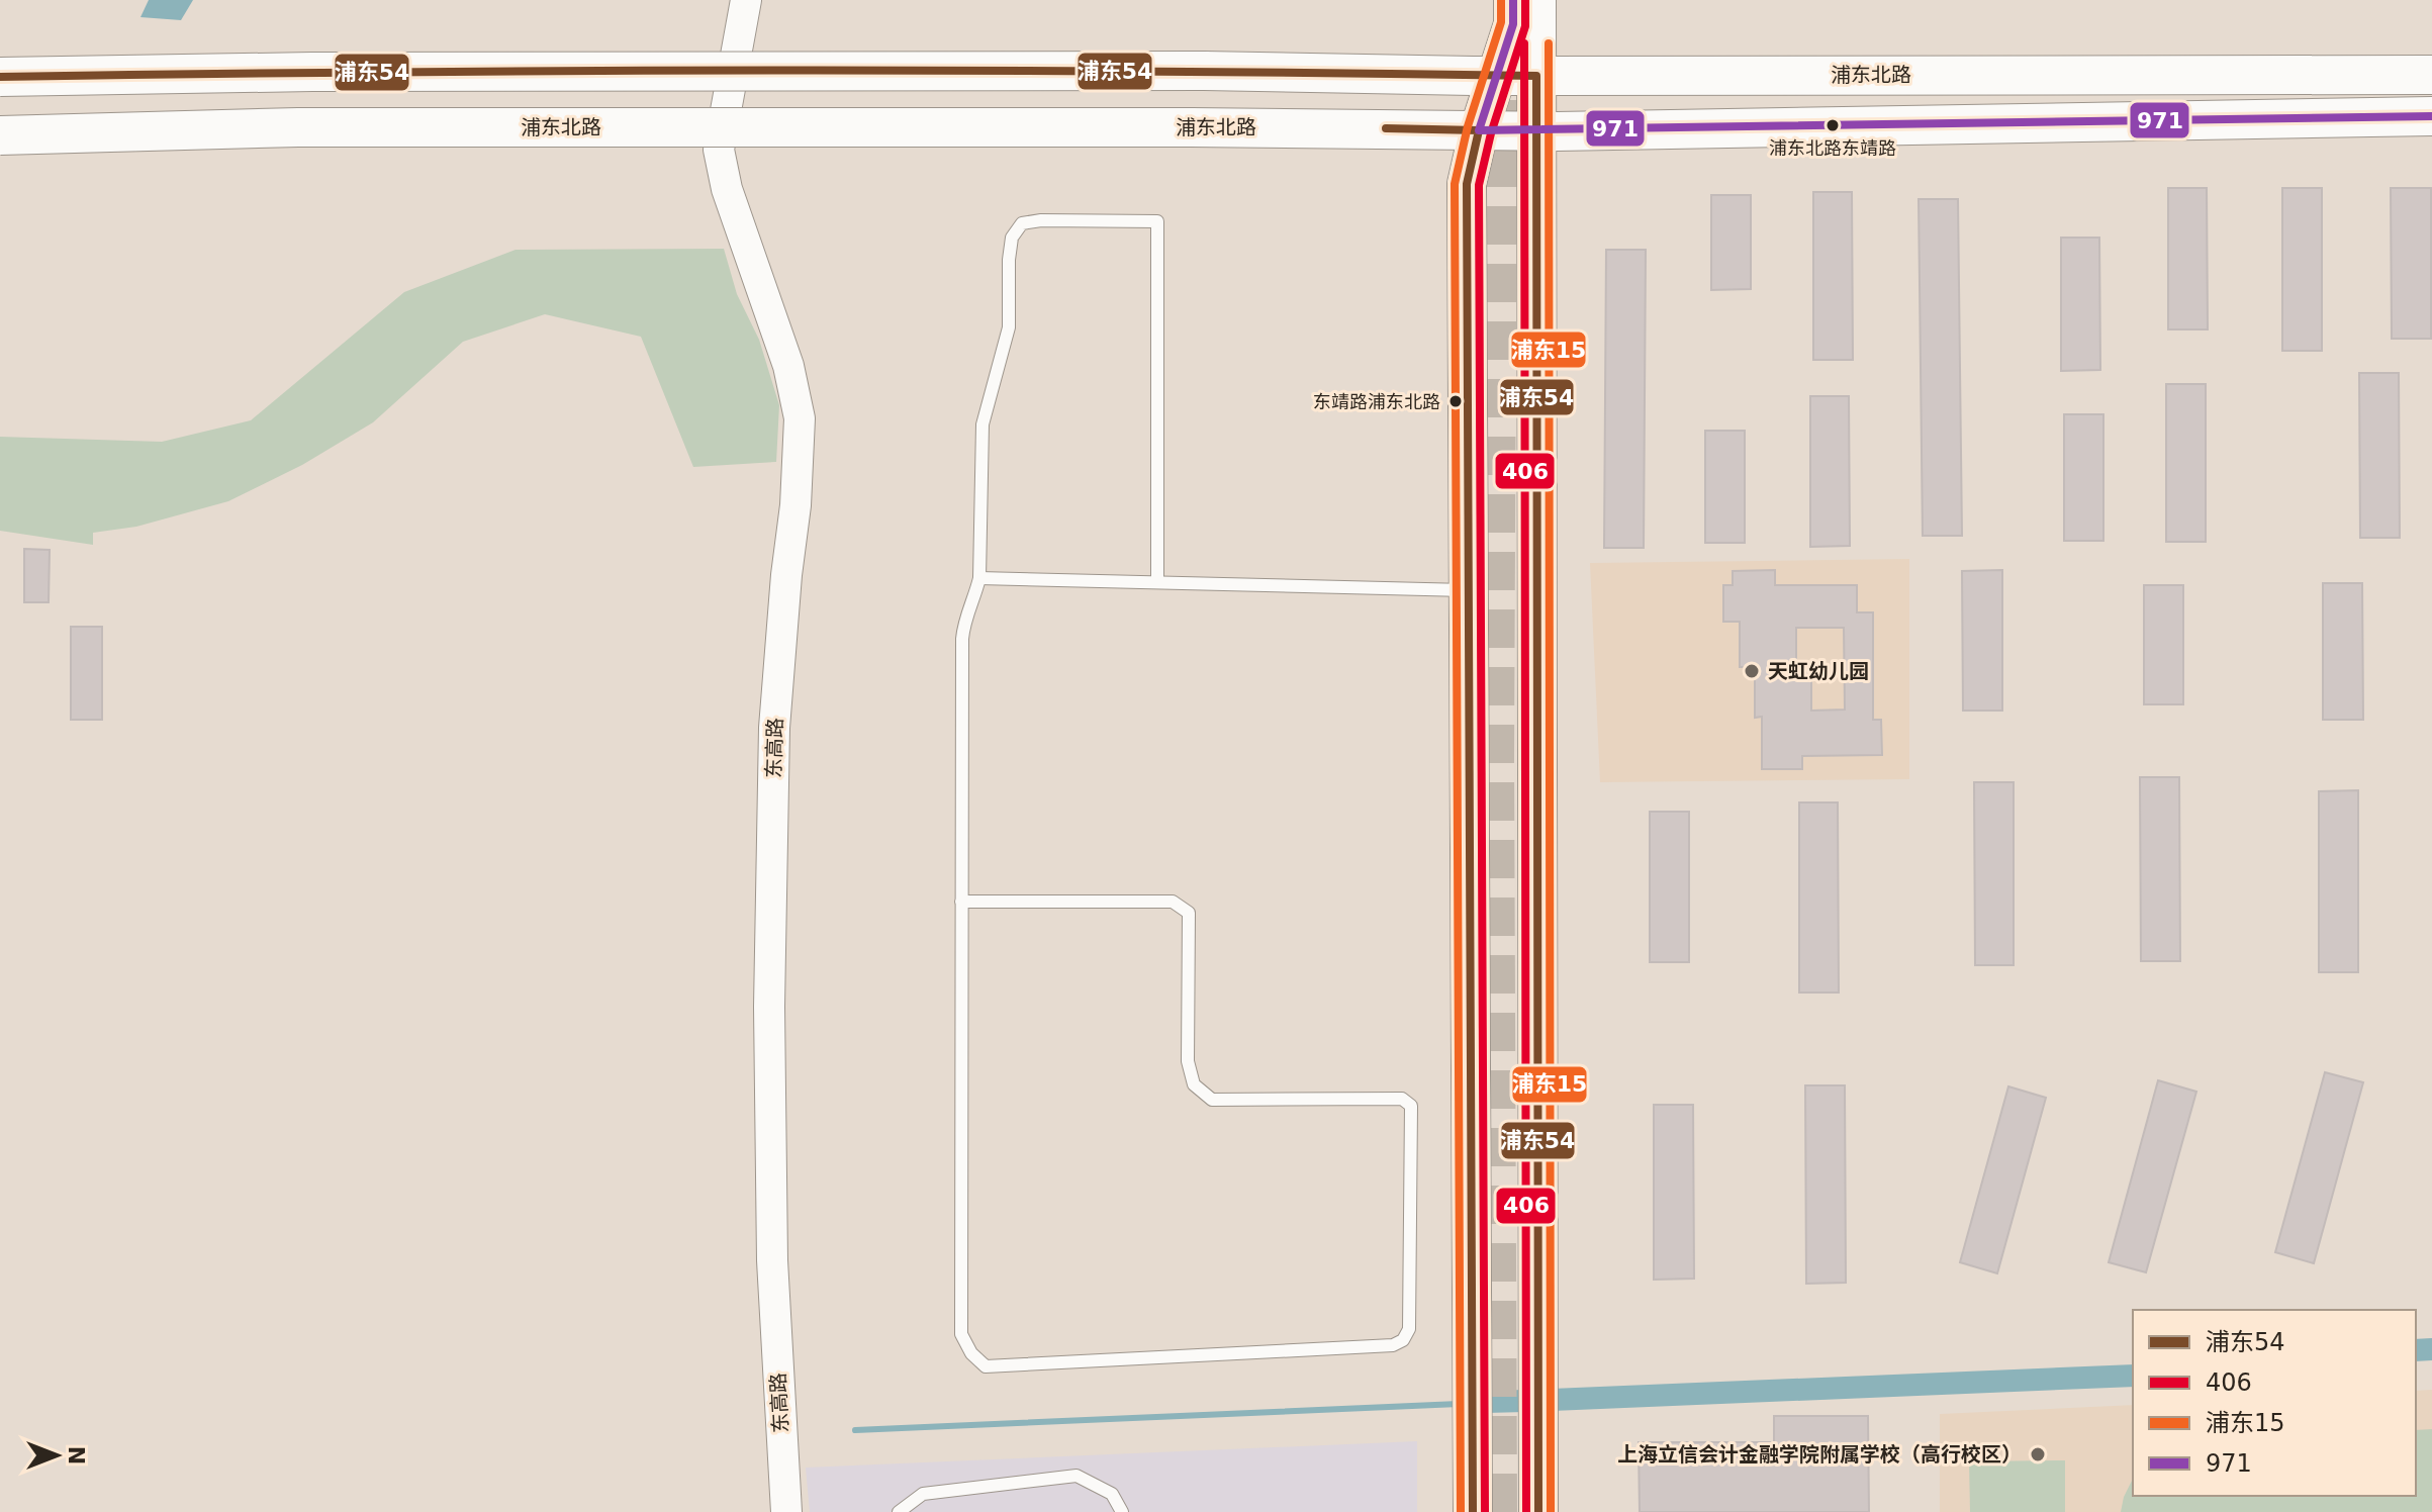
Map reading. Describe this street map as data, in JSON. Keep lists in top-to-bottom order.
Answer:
{
  "streets": {
    "main road": ["浦东北路"],
    "street": ["东高路"]
  },
  "places": [
    "浦东北路东靖路",
    "东靖路浦东北路",
    "天虹幼儿园",
    "上海立信会计金融学院附属学校（高行校区）"
  ],
  "lines": [
    "transit line 406",
    "transit line 浦东15",
    "transit line 971",
    "transit line 浦东54"
  ],
  "legend": [
    "浦东54",
    "406",
    "浦东15",
    "971"
  ],
  "north": "right"
}
